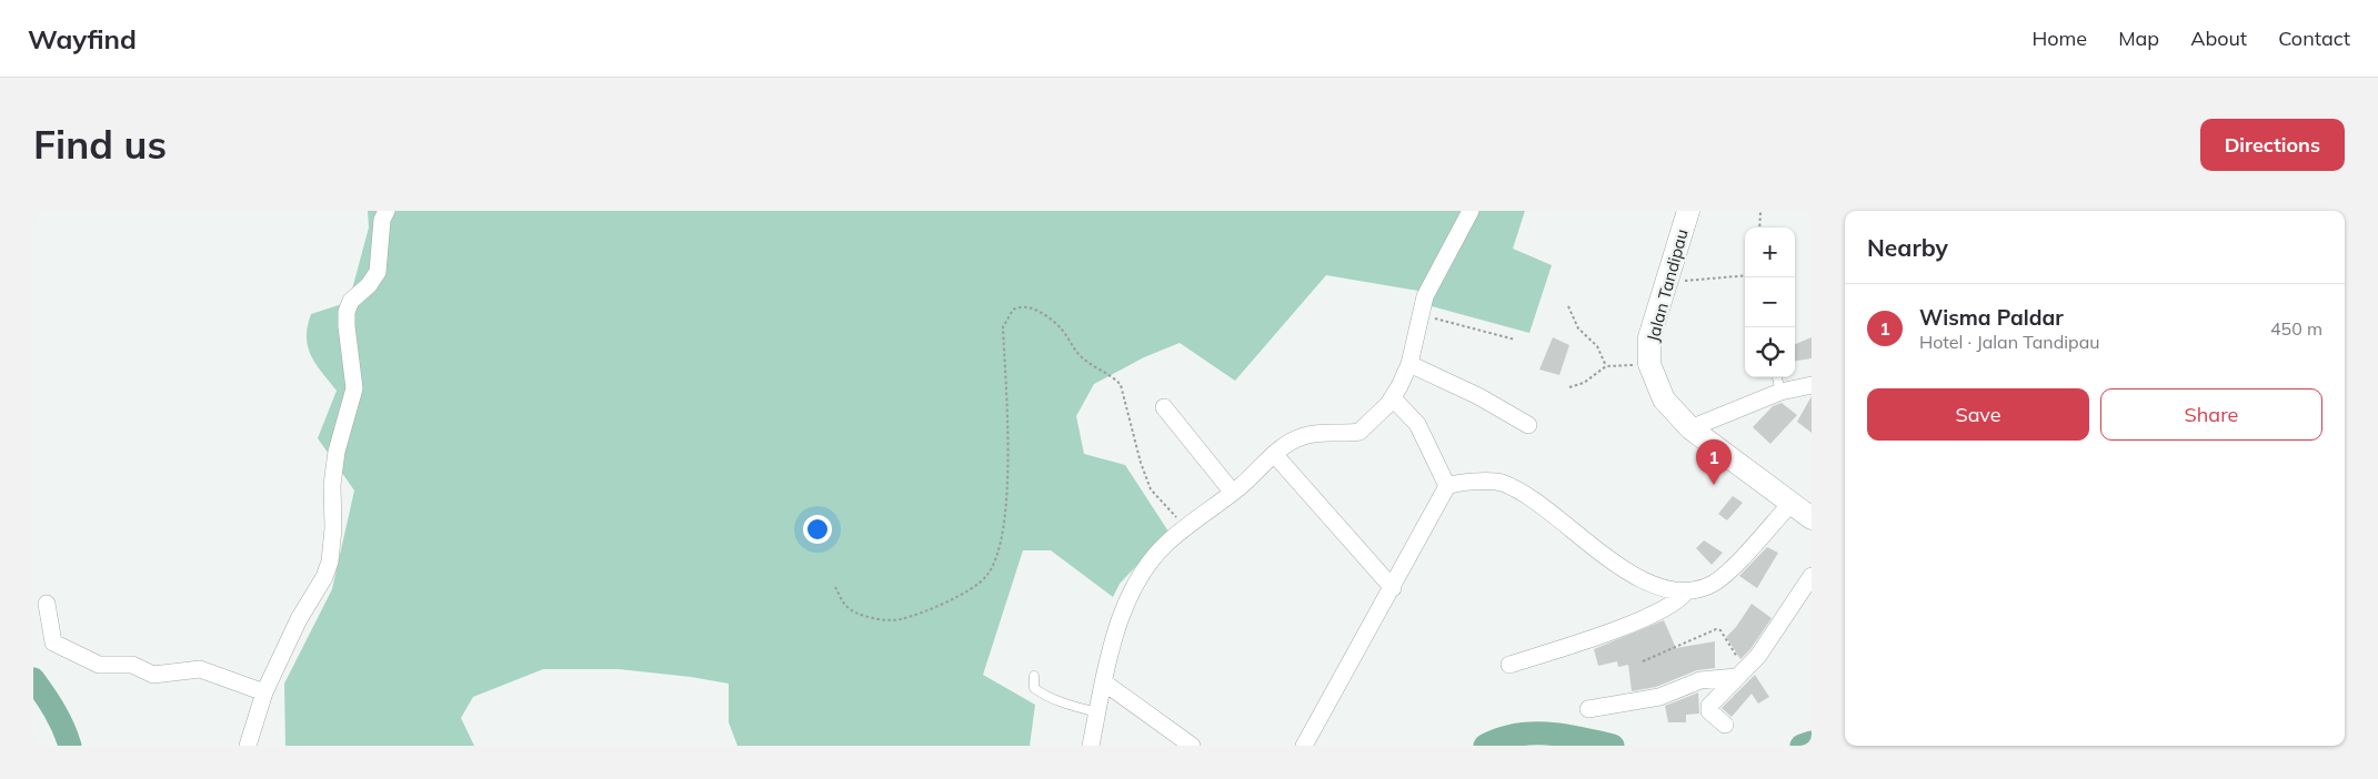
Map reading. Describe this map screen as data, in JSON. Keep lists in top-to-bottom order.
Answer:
{
  "streets": {
    "street": ["Jalan Tandipau"]
  },
  "page": {
    "header": "Wayfind",
    "nav": [
      "Home",
      "Map",
      "About",
      "Contact"
    ],
    "buttons": [
      "Directions",
      ["Save", "Share"]
    ],
    "title": "Find us",
    "heading": "Nearby",
    "map_buttons": ["+", "−"],
    "list": [
      {
        "mark": "1",
        "name": "Wisma Paldar",
        "note": "Hotel · Jalan Tandipau",
        "value": "450 m"
      }
    ],
    "pins": "1"
  }
}
